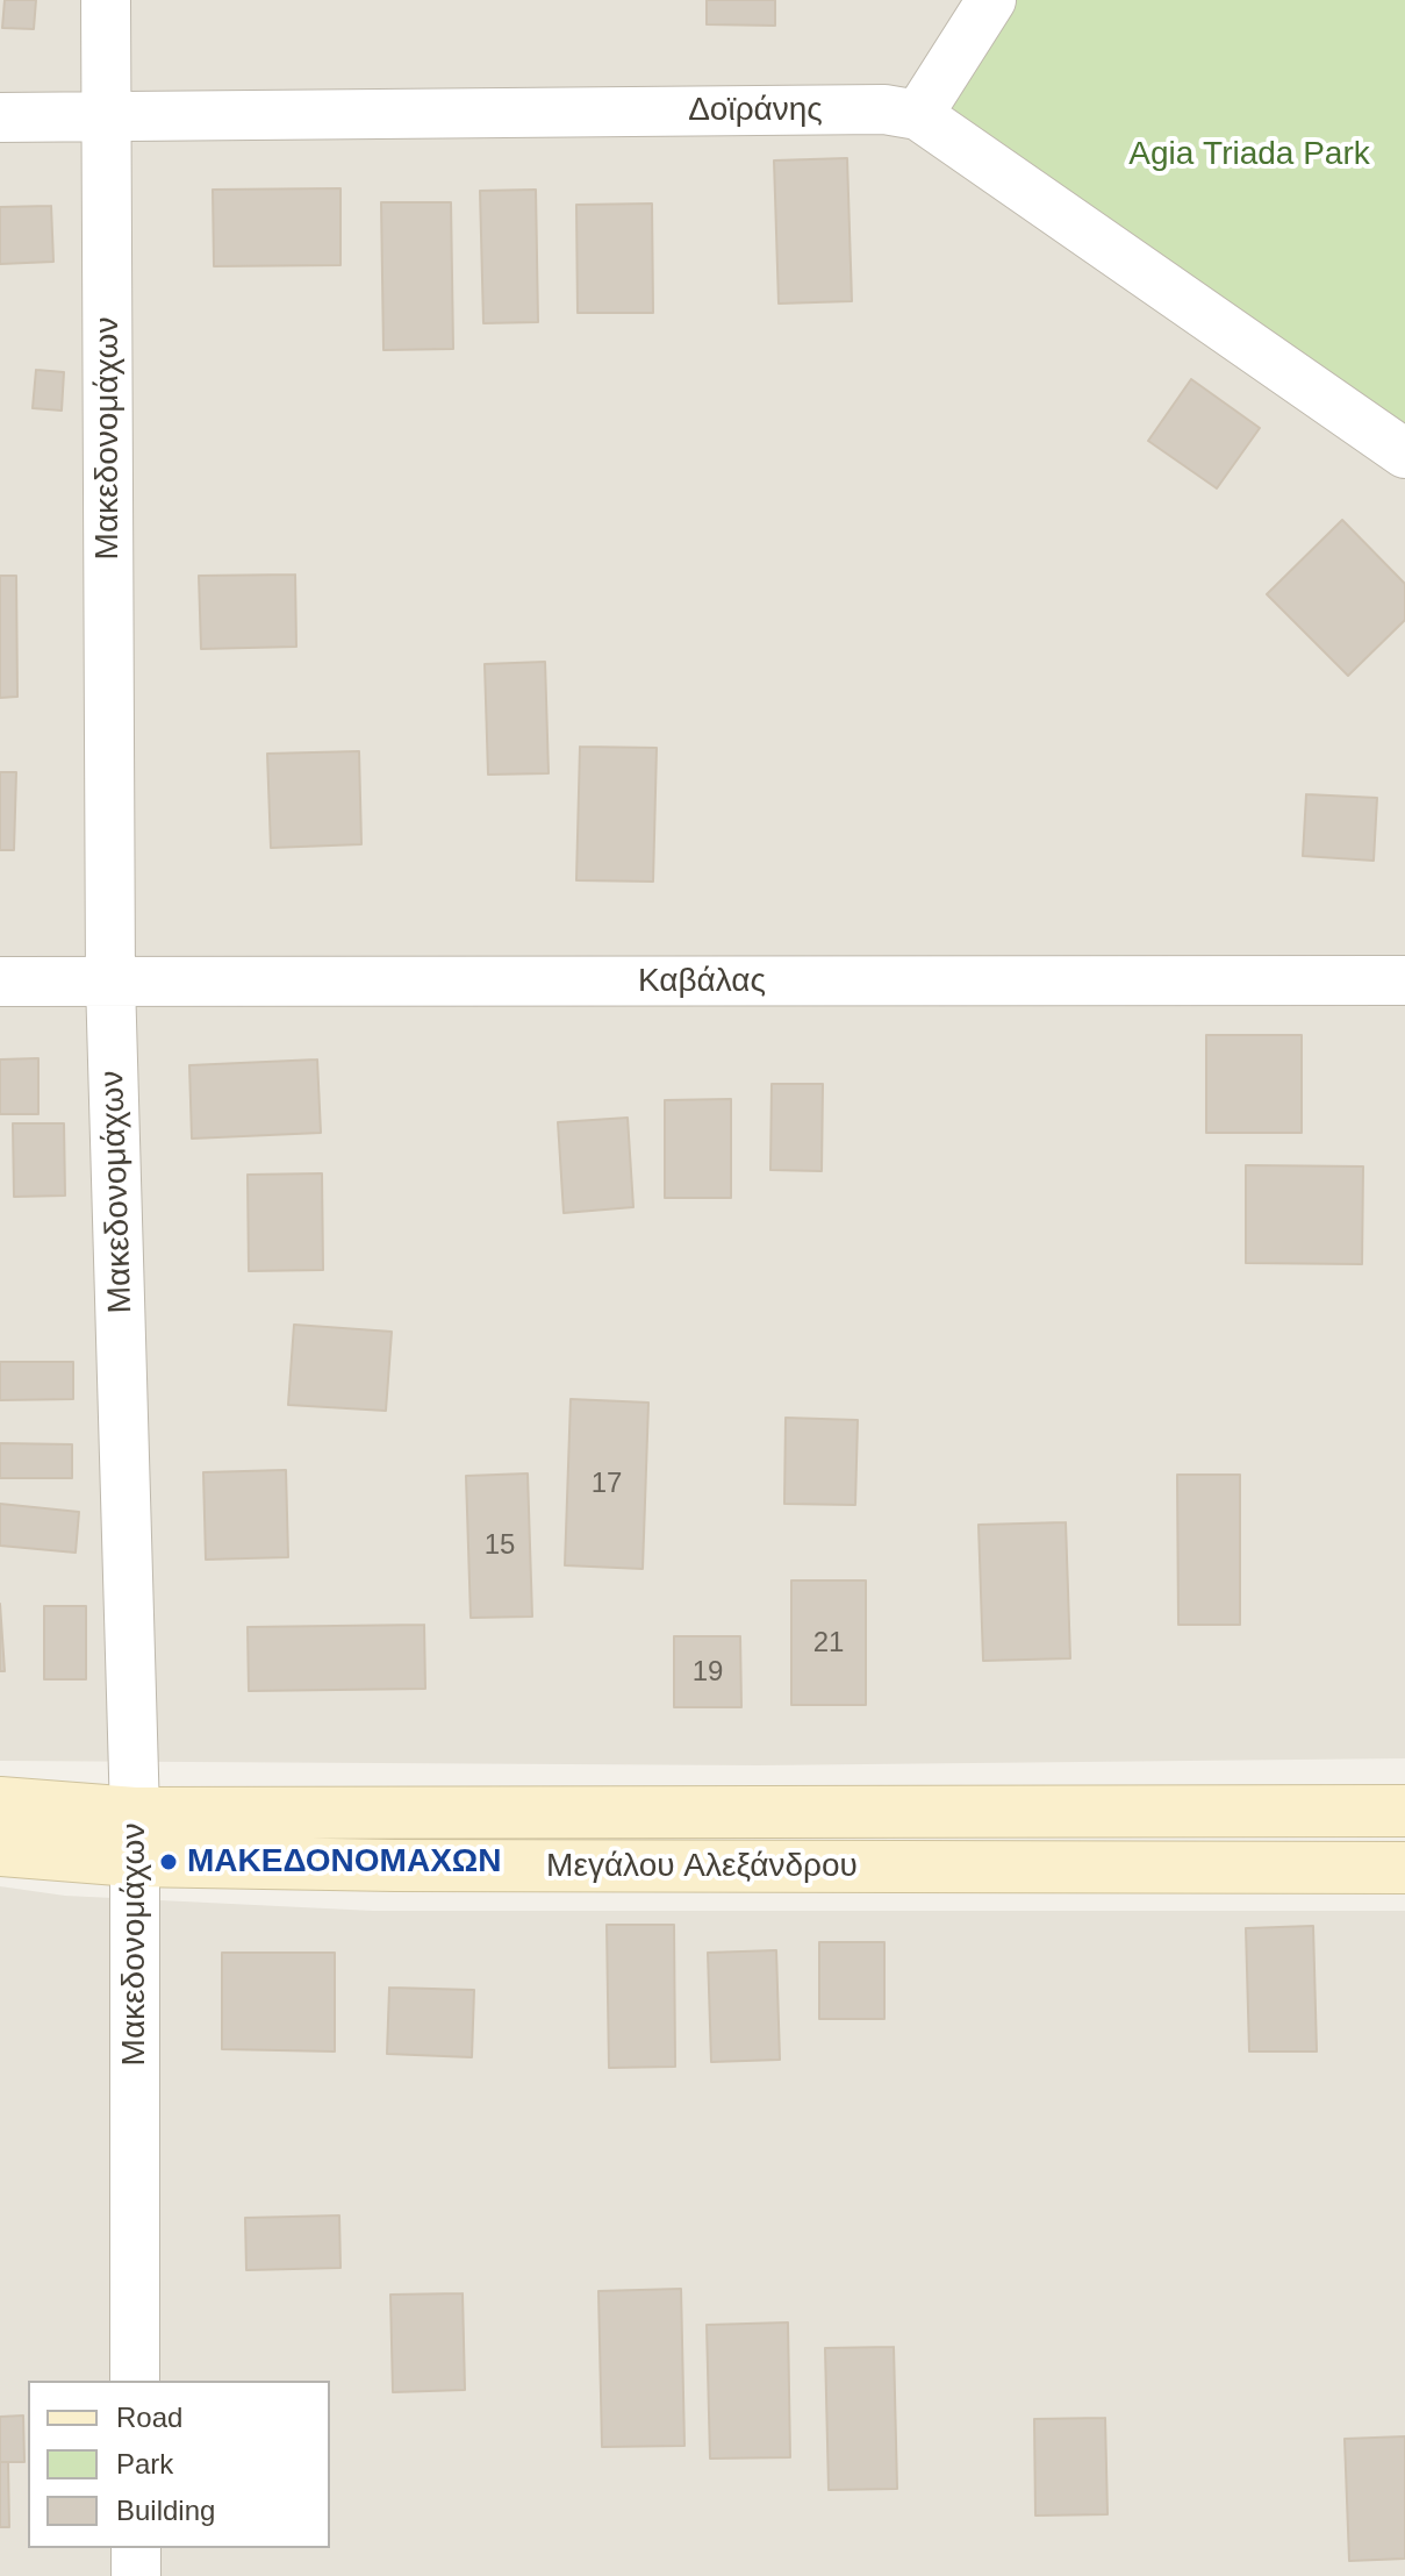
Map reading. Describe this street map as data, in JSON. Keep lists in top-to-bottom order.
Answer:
{
  "streets": {
    "street": [
      "Δοϊράνης",
      "Μακεδονομάχων",
      "Καβάλας",
      "Μεγάλου Αλεξάνδρου"
    ]
  },
  "crossings": [
    ["Δοϊράνης", "Μακεδονομάχων"],
    ["Μακεδονομάχων", "Καβάλας"],
    ["Μακεδονομάχων", "Μεγάλου Αλεξάνδρου"]
  ],
  "parks": ["Agia Triada Park"],
  "places": ["ΜΑΚΕΔΟΝΟΜΑΧΩΝ"],
  "house_numbers": [
    "17",
    "15",
    "21",
    "19"
  ],
  "legend": ["Road", "Park", "Building"]
}
